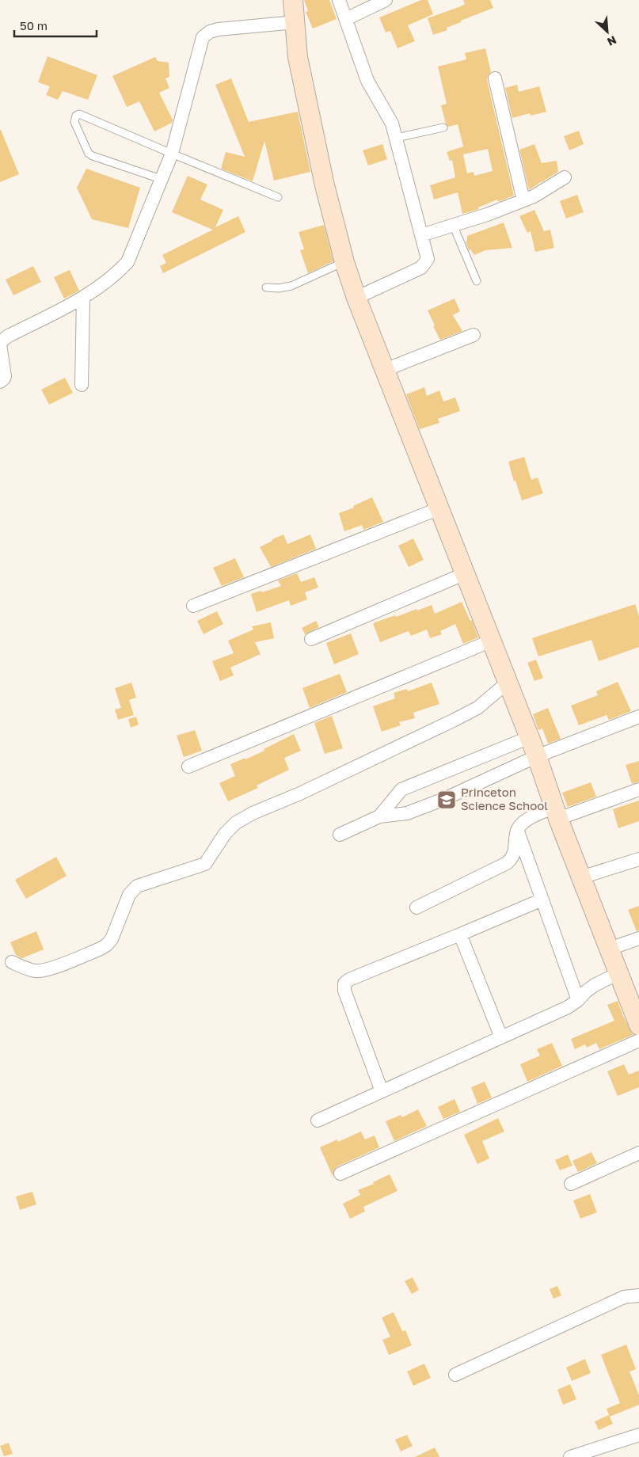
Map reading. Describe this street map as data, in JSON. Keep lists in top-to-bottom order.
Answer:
{
  "places": {
    "school or university": ["Princeton Science School"]
  },
  "scale_bar": "50 m",
  "north": "bottom right"
}
